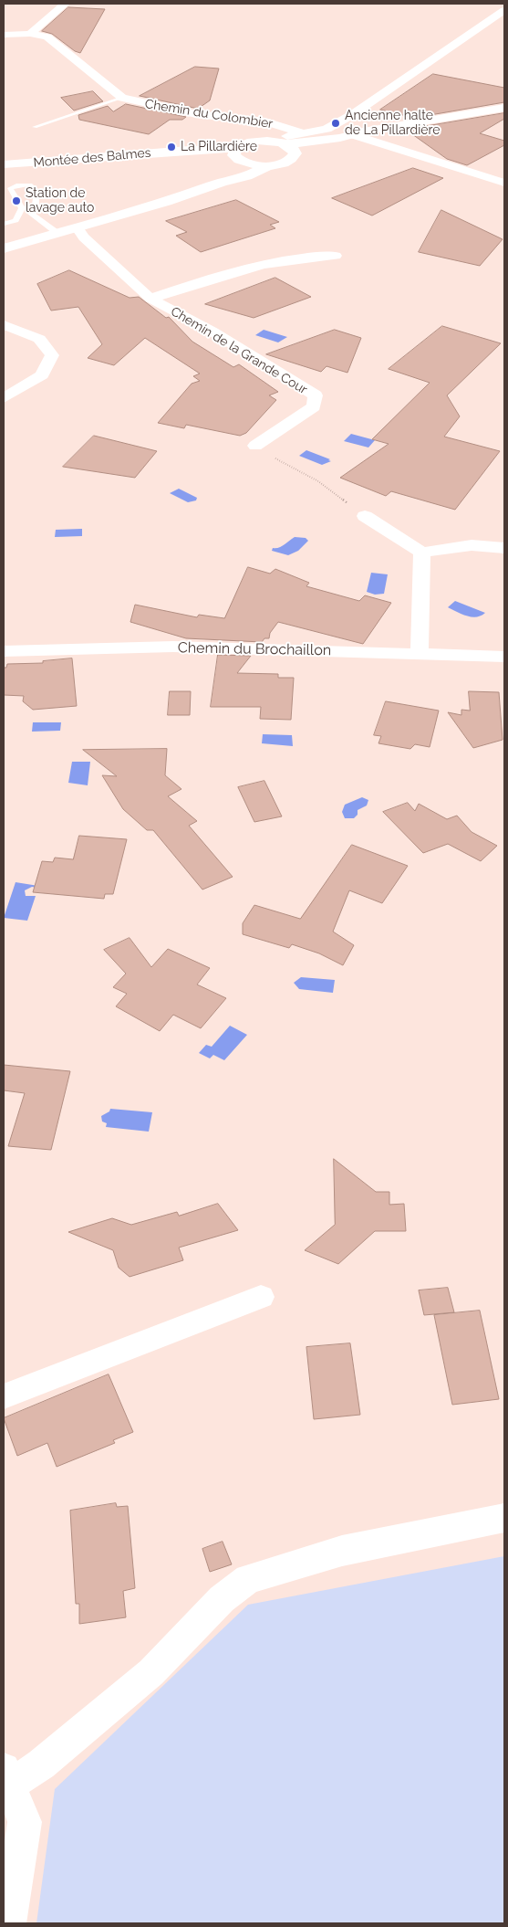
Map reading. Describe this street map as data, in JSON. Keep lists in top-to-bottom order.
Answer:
{
  "streets": {
    "street": [
      "Chemin du Colombier",
      "Montée des Balmes",
      "Chemin de la Grande Cour",
      "Chemin du Brochaillon"
    ]
  },
  "places": ["Ancienne halte de La Pillardière", "La Pillardière", "Station de lavage auto"]
}
